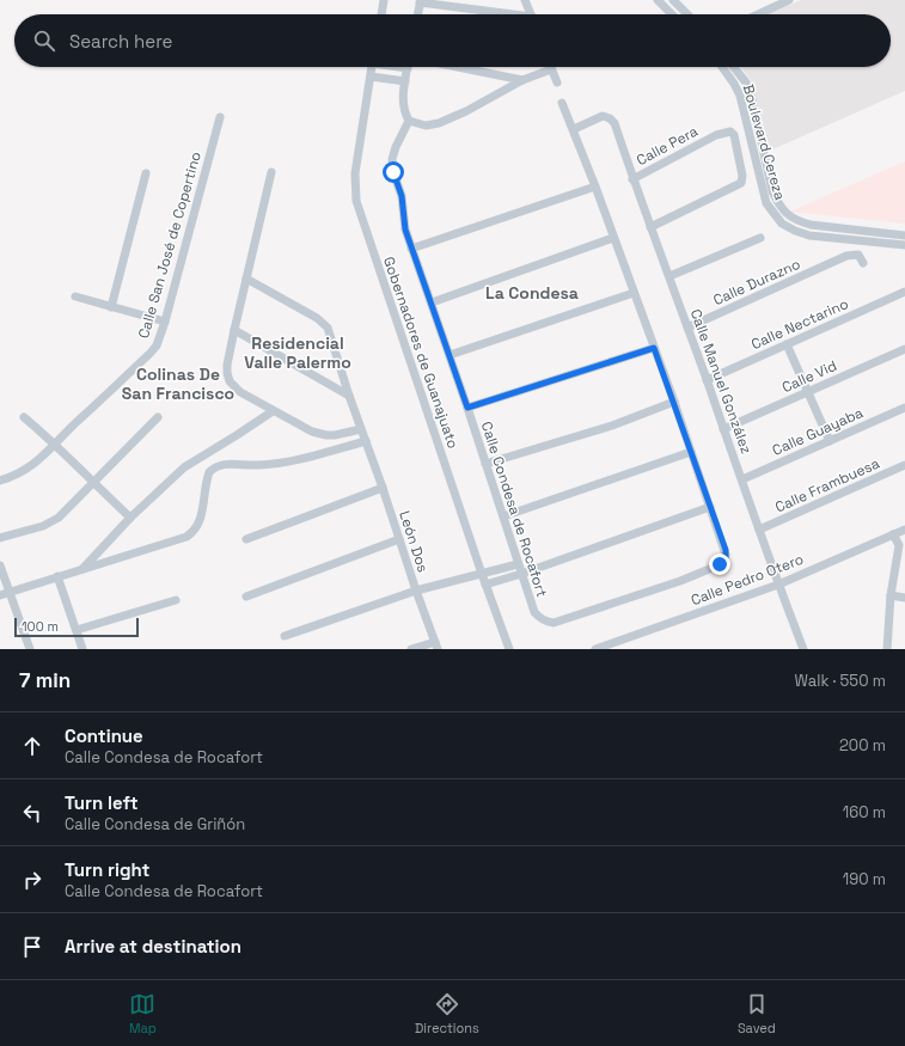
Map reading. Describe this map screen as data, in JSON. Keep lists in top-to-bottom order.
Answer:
{
  "streets": {
    "street": [
      "Boulevard Cereza",
      "Calle Pera",
      "Calle San José de Copertino",
      "Calle Durazno",
      "Calle Nectarino",
      "Gobernadores de Guanajuato",
      "Calle Vid",
      "Calle Manuel González",
      "Calle Guayaba",
      "Calle Frambuesa",
      "Calle Condesa de Rocafort",
      "León Dos",
      "Calle Pedro Otero"
    ]
  },
  "crossings": [
    ["Calle Pera", "Calle Manuel González"],
    ["Calle Durazno", "Calle Manuel González"],
    ["Calle Nectarino", "Calle Manuel González"],
    ["Calle Vid", "Calle Manuel González"],
    ["Calle Manuel González", "Calle Guayaba"],
    ["Calle Manuel González", "Calle Frambuesa"],
    ["Calle Manuel González", "Calle Condesa de Rocafort"],
    ["Calle Manuel González", "Calle Pedro Otero"]
  ],
  "districts": ["La Condesa", "Residencial Valle Palermo", "Colinas De San Francisco"],
  "scale_bar": "100 m",
  "page": {
    "search": "Search here",
    "scale": "100 m",
    "heading": ["7 min", "Walk · 550 m"],
    "list": [
      ["Continue", "Calle Condesa de Rocafort", "200 m"],
      ["Turn left", "Calle Condesa de Griñón", "160 m"],
      ["Turn right", "Calle Condesa de Rocafort", "190 m"],
      "Arrive at destination"
    ],
    "nav": ["Map", "Directions", "Saved"]
  }
}
